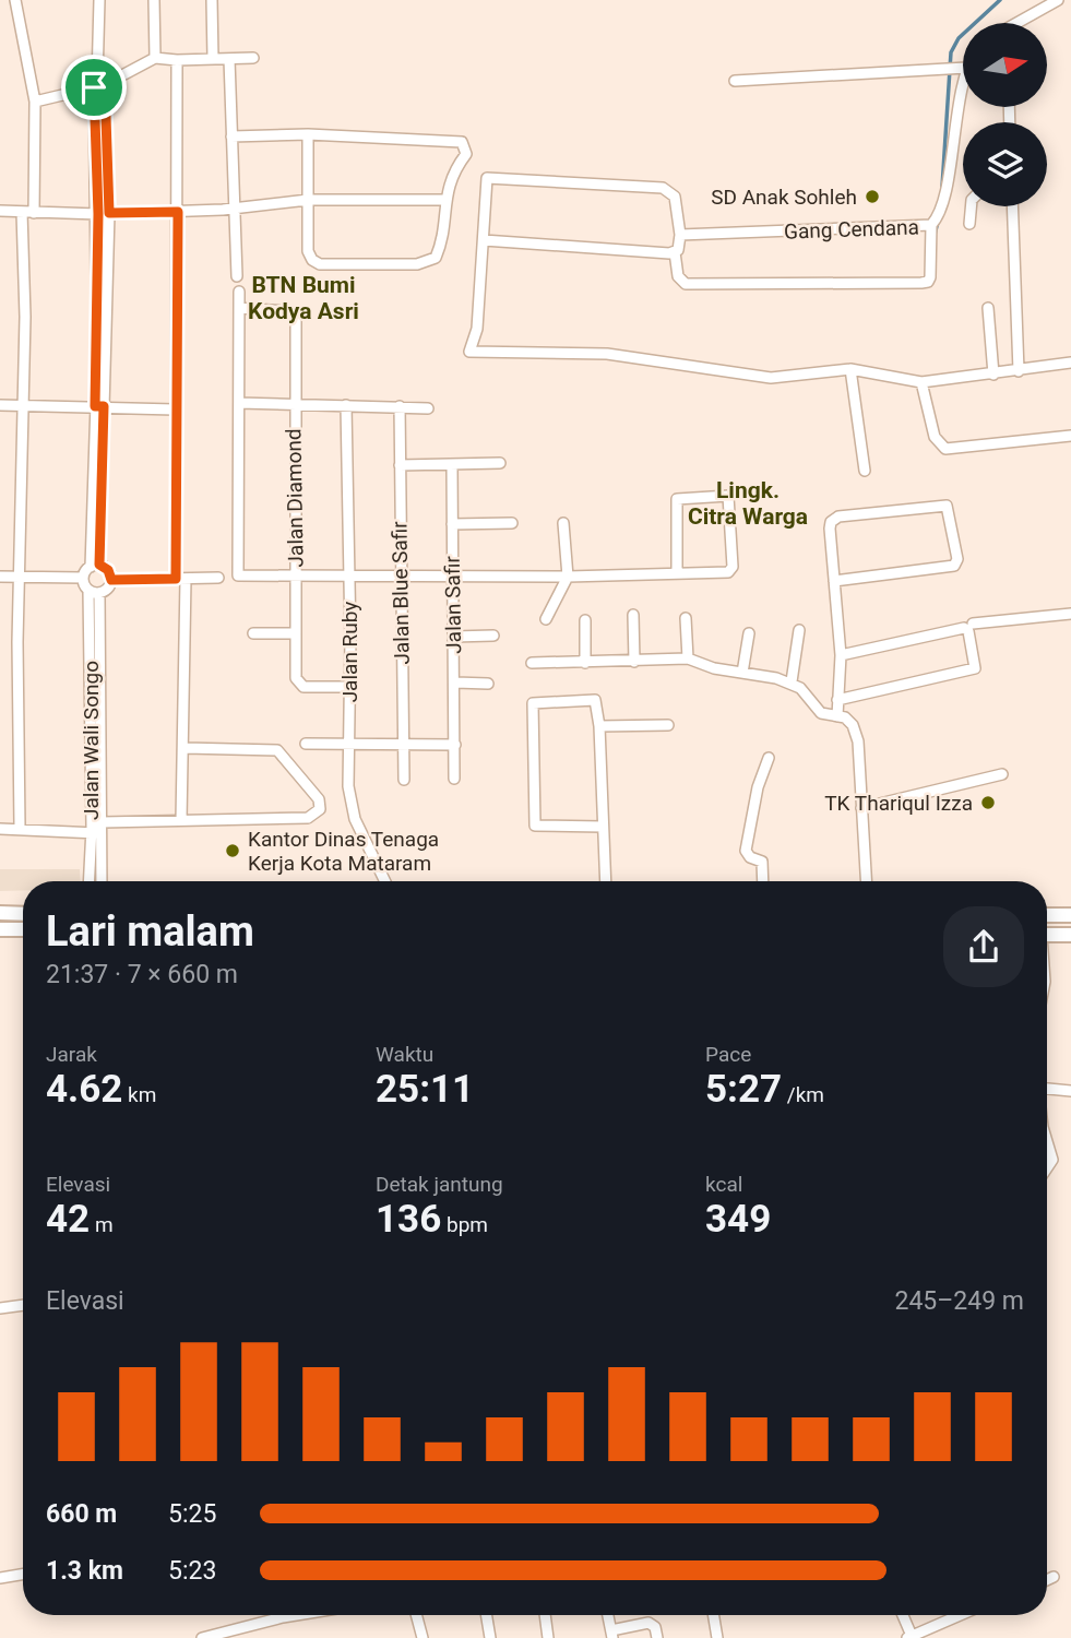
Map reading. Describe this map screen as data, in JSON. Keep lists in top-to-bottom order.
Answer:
{
  "streets": {
    "street": [
      "Gang Cendana",
      "Jalan Diamond",
      "Jalan Blue Safir",
      "Jalan Safir",
      "Jalan Ruby",
      "Jalan Wali Songo"
    ]
  },
  "crossings": [
    ["Jalan Diamond", "Jalan Ruby"]
  ],
  "districts": ["BTN Bumi Kodya Asri", "Lingk. Citra Warga"],
  "places": ["SD Anak Sohleh", "TK Thariqul Izza", "Kantor Dinas Tenaga Kerja Kota Mataram"],
  "north": "right",
  "page": {
    "heading": ["Lari malam", "21:37 · 7 × 660 m"],
    "stats": [
      ["Jarak", "4.62 km"],
      ["Waktu", "25:11"],
      ["Pace", "5:27 /km"],
      ["Elevasi", "42 m"],
      ["Detak jantung", "136 bpm"],
      ["kcal", "349"]
    ],
    "chart": ["Elevasi", "245–249 m"],
    "list": [
      {
        "name": "660 m",
        "note": "5:25"
      },
      {
        "name": "1.3 km",
        "note": "5:23"
      }
    ]
  }
}
